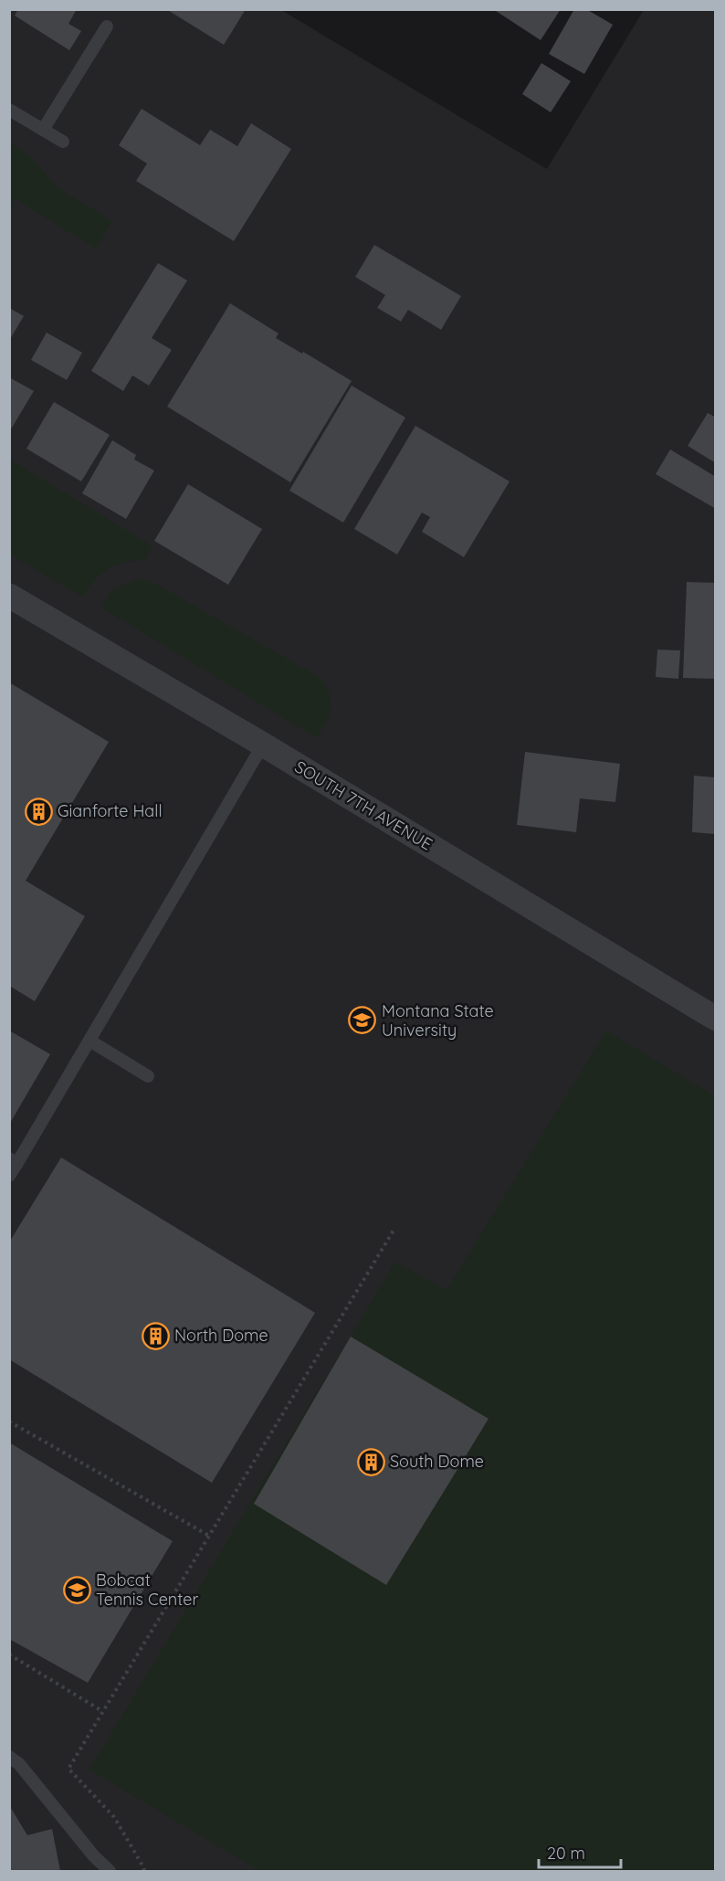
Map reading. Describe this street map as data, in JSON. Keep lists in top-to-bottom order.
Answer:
{
  "streets": {
    "street": ["SOUTH 7TH AVENUE"]
  },
  "places": {
    "building": ["Gianforte Hall", "North Dome", "South Dome"],
    "school or university": ["Montana State University", "Bobcat Tennis Center"]
  },
  "scale_bar": "20 m"
}
